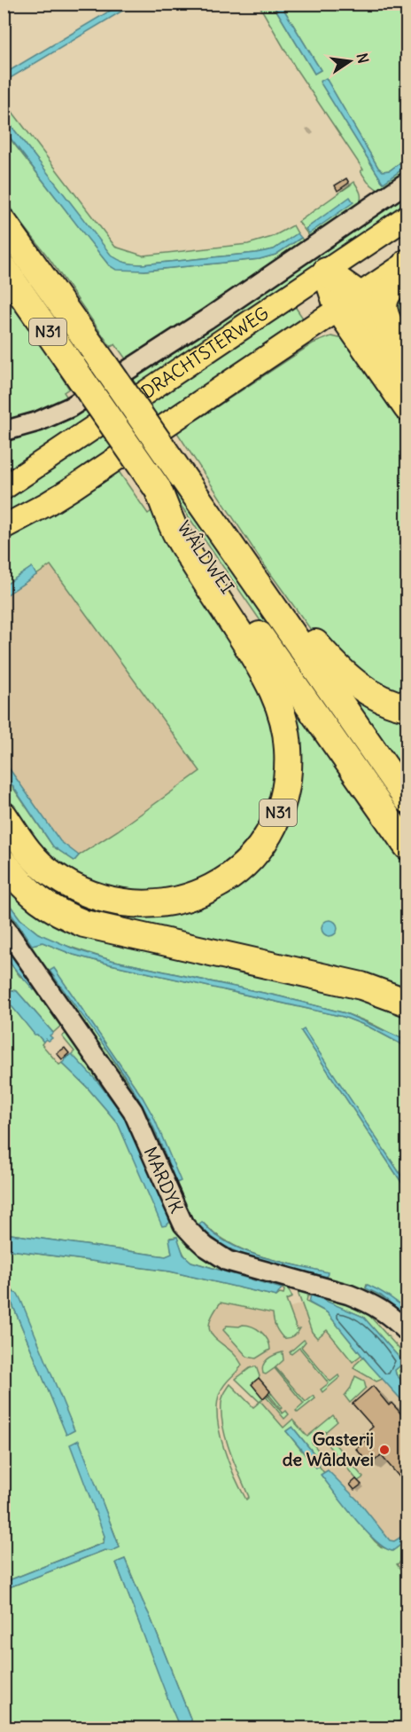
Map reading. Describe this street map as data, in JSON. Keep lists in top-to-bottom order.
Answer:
{
  "streets": {
    "highway": ["N31", "WÂLDWEI"],
    "main road": ["DRACHTSTERWEG"],
    "street": ["MARDYK"]
  },
  "crossings": [
    ["N31", "WÂLDWEI"]
  ],
  "places": ["Gasterij de Wâldwei"],
  "north": "right"
}
